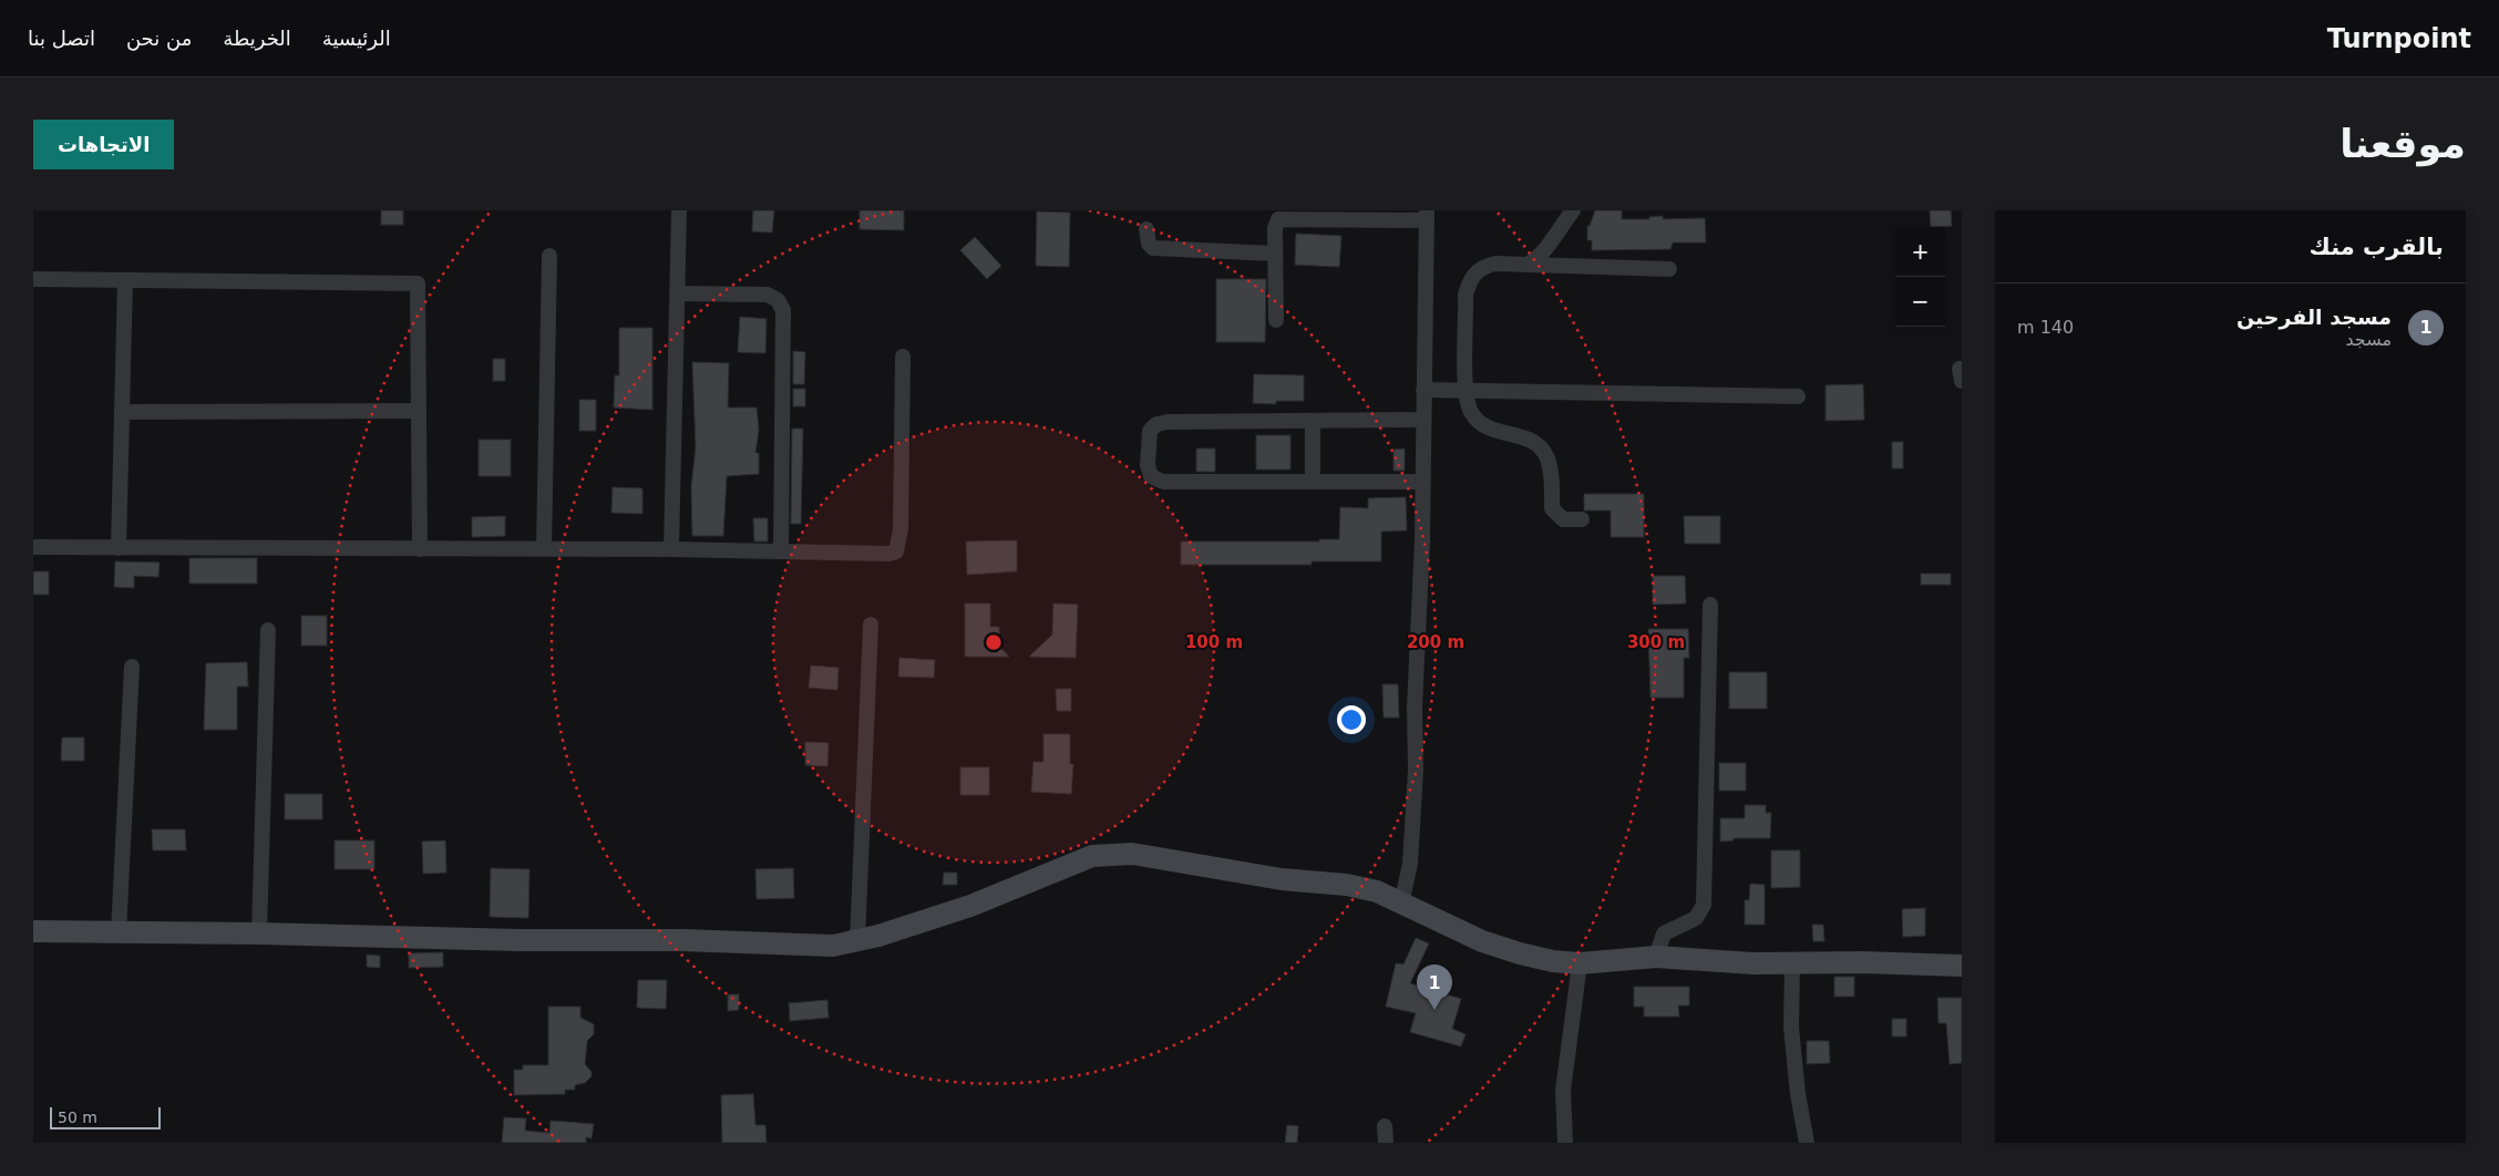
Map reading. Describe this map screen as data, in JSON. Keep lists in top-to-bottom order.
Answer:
{
  "scale_bar": "50 m",
  "page": {
    "header": "Turnpoint",
    "nav": [
      "الرئيسية",
      "الخريطة",
      "من نحن",
      "اتصل بنا"
    ],
    "buttons": "الاتجاهات",
    "title": "موقعنا",
    "heading": "بالقرب منك",
    "map_buttons": ["+", "−"],
    "list": [
      {
        "mark": "1",
        "name": "مسجد الفرحين",
        "note": "مسجد",
        "value": "140 m"
      }
    ],
    "pins": "1",
    "scale": "50 m"
  },
  "rings": ["100 m", "200 m", "300 m"]
}
